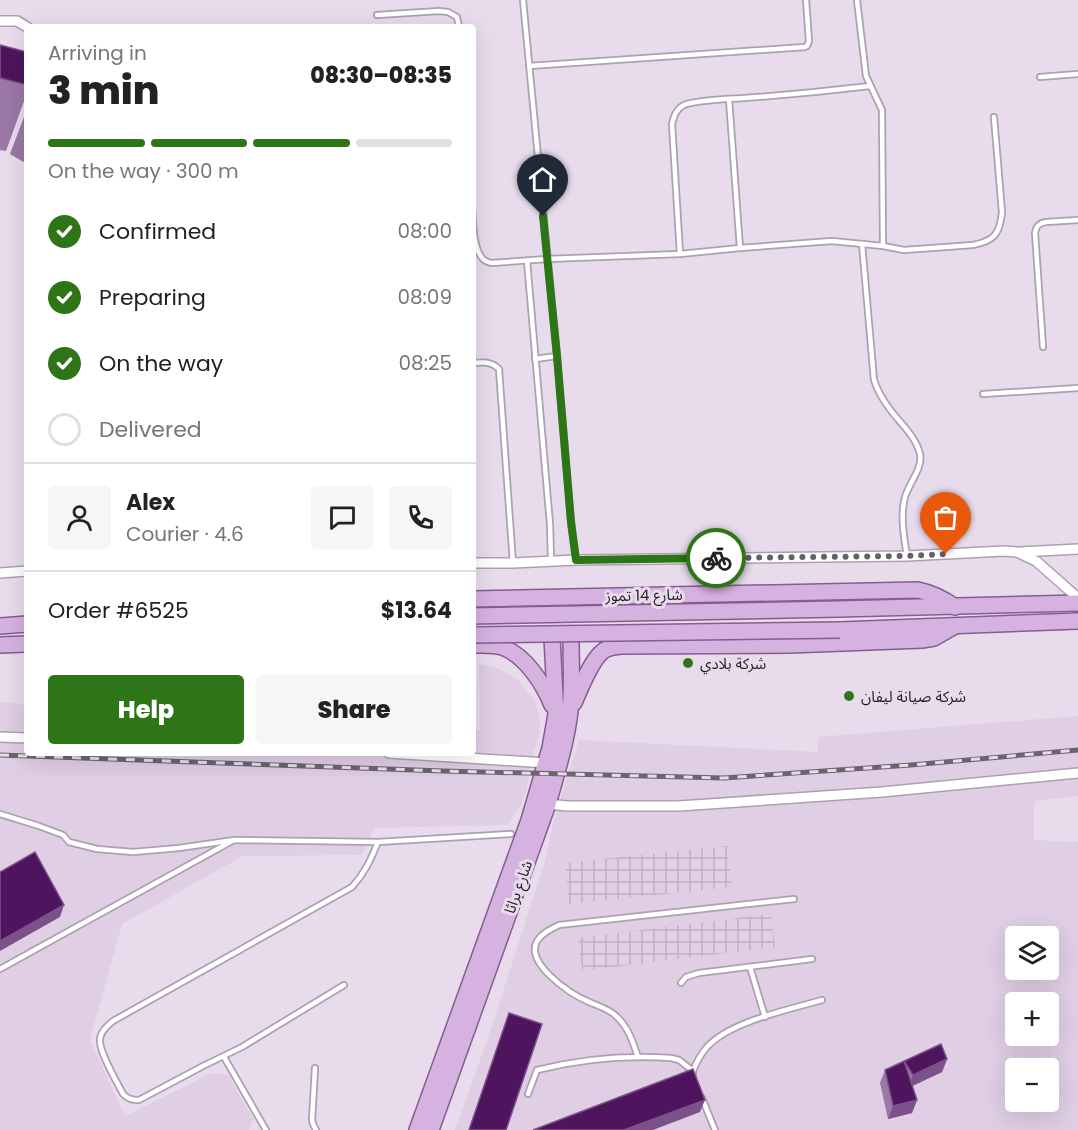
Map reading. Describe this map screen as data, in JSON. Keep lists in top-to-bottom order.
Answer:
{
  "streets": {
    "main road": ["شارع 14 تموز", "شارع براثا"]
  },
  "places": ["شركة بلادي", "شركة صيانة ليفان"],
  "page": {
    "heading": ["3 min", "Arriving in", "08:30–08:35"],
    "panel": [
      "Alex",
      "Courier · 4.6",
      "Order #6525",
      "$13.64"
    ],
    "bar": "On the way · 300 m",
    "list": [
      ["Confirmed", "08:00"],
      ["Preparing", "08:09"],
      ["On the way", "08:25"],
      "Delivered"
    ],
    "buttons": ["Help", "Share"],
    "map_buttons": ["+", "−"]
  }
}
